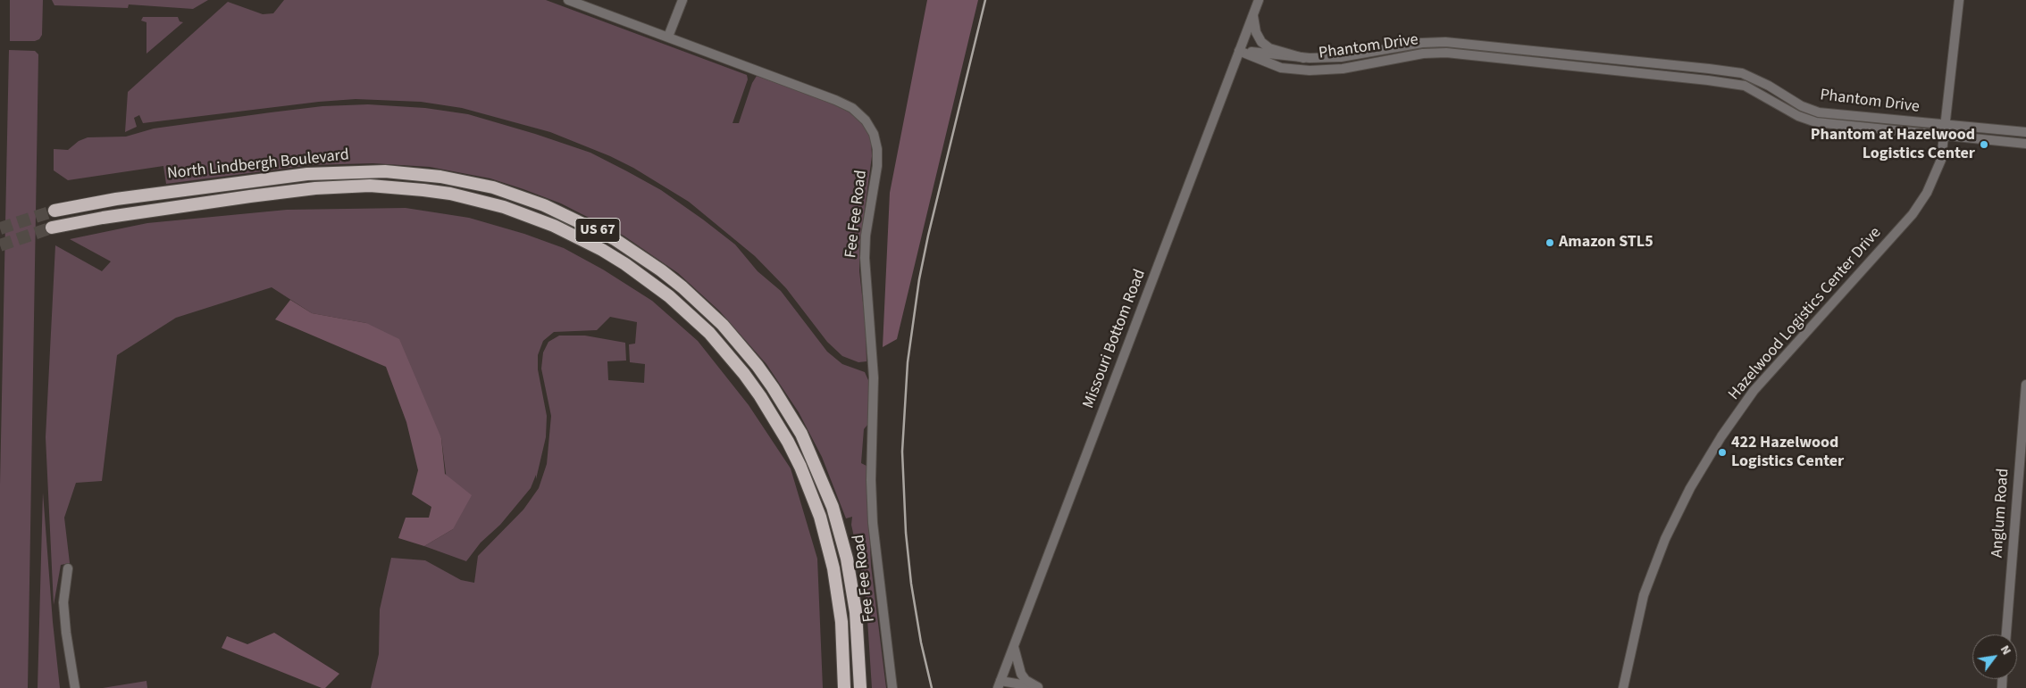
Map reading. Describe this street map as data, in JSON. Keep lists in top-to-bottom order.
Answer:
{
  "streets": {
    "highway": ["North Lindbergh Boulevard", "US 67"],
    "street": [
      "Phantom Drive",
      "Fee Fee Road",
      "Hazelwood Logistics Center Drive",
      "Missouri Bottom Road",
      "Anglum Road"
    ]
  },
  "crossings": [
    ["Phantom Drive", "Hazelwood Logistics Center Drive"],
    ["Phantom Drive", "Missouri Bottom Road"]
  ],
  "places": ["Phantom at Hazelwood Logistics Center", "Amazon STL5", "422 Hazelwood Logistics Center"],
  "north": "top right"
}
